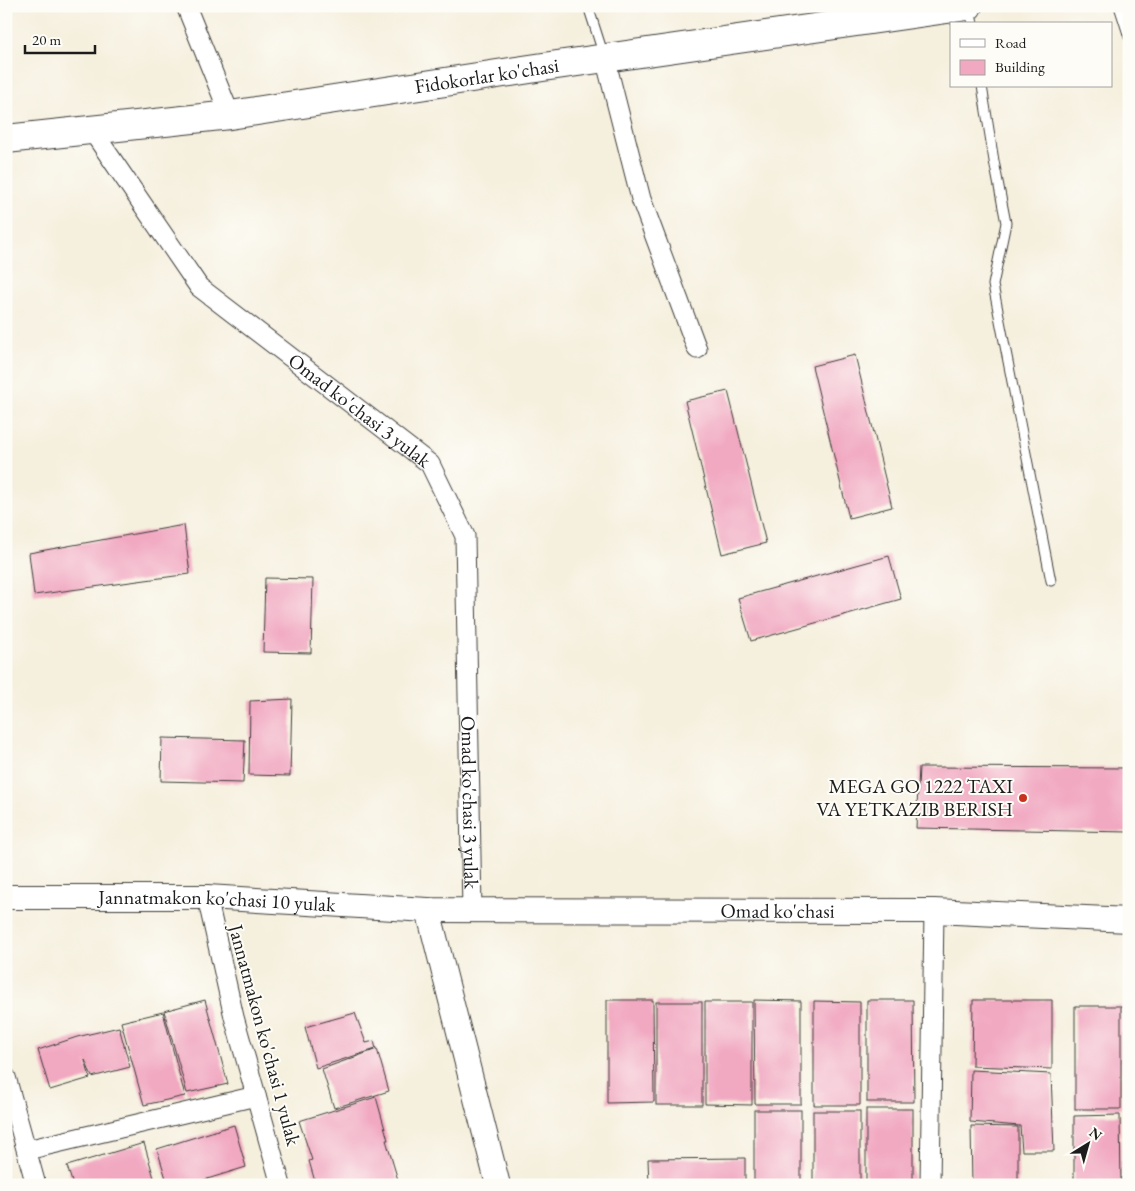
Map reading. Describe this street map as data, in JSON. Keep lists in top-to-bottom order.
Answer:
{
  "streets": {
    "main road": ["Fidokorlar ko'chasi"],
    "street": [
      "Omad ko'chasi 3 yulak",
      "Jannatmakon ko'chasi 10 yulak",
      "Omad ko'chasi",
      "Jannatmakon ko'chasi 1 yulak"
    ]
  },
  "crossings": [
    ["Fidokorlar ko'chasi", "Omad ko'chasi 3 yulak"],
    ["Omad ko'chasi 3 yulak", "Omad ko'chasi"],
    ["Jannatmakon ko'chasi 10 yulak", "Omad ko'chasi"],
    ["Jannatmakon ko'chasi 10 yulak", "Jannatmakon ko'chasi 1 yulak"]
  ],
  "places": ["MEGA GO 1222 TAXI VA YETKAZIB BERISH"],
  "legend": ["Road", "Building"],
  "scale_bar": "20 m",
  "north": "top right"
}
